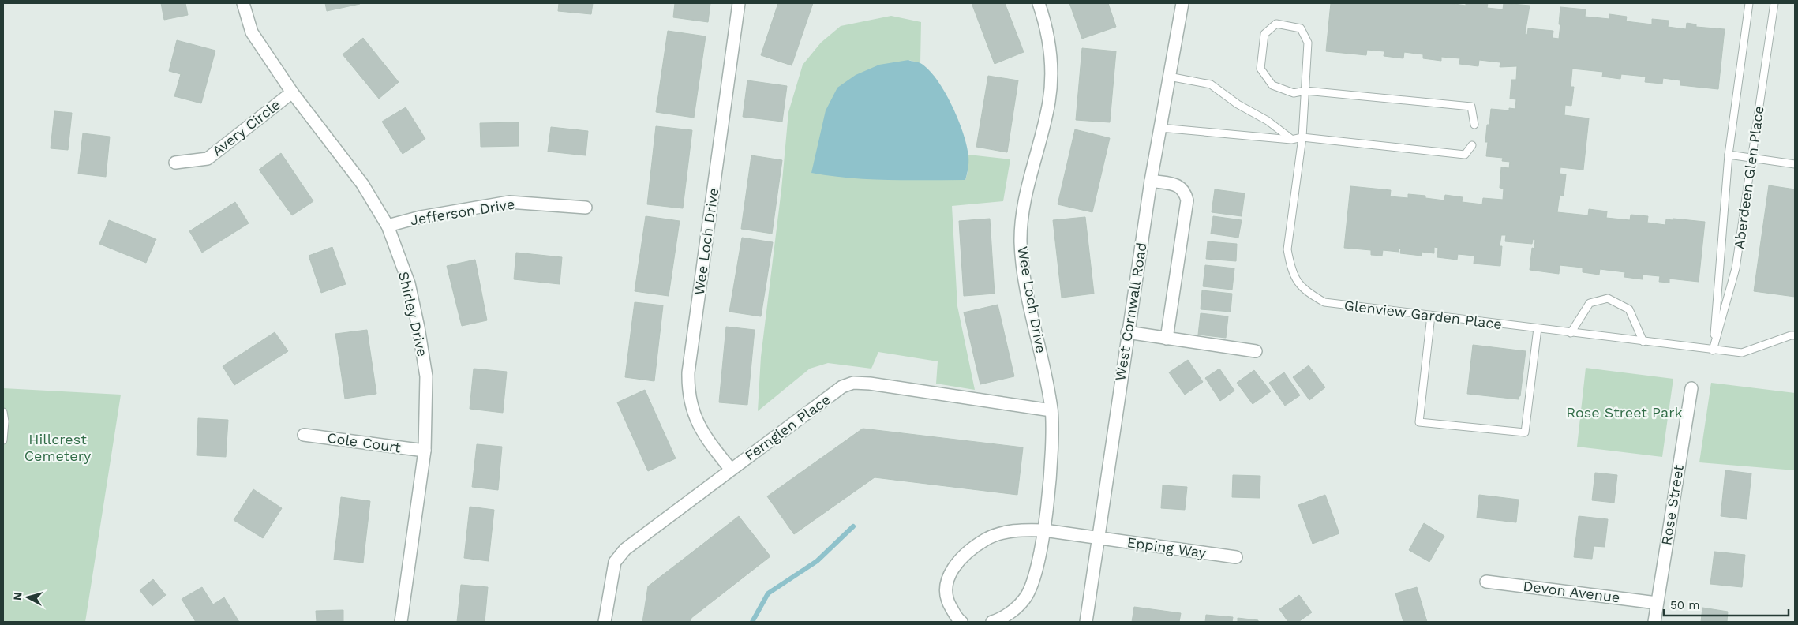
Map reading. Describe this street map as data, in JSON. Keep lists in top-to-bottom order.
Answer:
{
  "streets": {
    "street": [
      "Avery Circle",
      "Jefferson Drive",
      "Wee Loch Drive",
      "West Cornwall Road",
      "Shirley Drive",
      "Fernglen Place",
      "Cole Court",
      "Rose Street",
      "Epping Way",
      "Devon Avenue"
    ],
    "lane": ["Aberdeen Glen Place", "Glenview Garden Place"]
  },
  "crossings": [
    ["Avery Circle", "Shirley Drive"],
    ["Aberdeen Glen Place", "Glenview Garden Place"],
    ["Jefferson Drive", "Shirley Drive"],
    ["Wee Loch Drive", "Fernglen Place"],
    ["Wee Loch Drive", "Epping Way"],
    ["West Cornwall Road", "Epping Way"],
    ["Shirley Drive", "Cole Court"],
    ["Rose Street", "Devon Avenue"]
  ],
  "parks": ["Rose Street Park", "Hillcrest Cemetery"],
  "scale_bar": "50 m",
  "north": "left"
}
